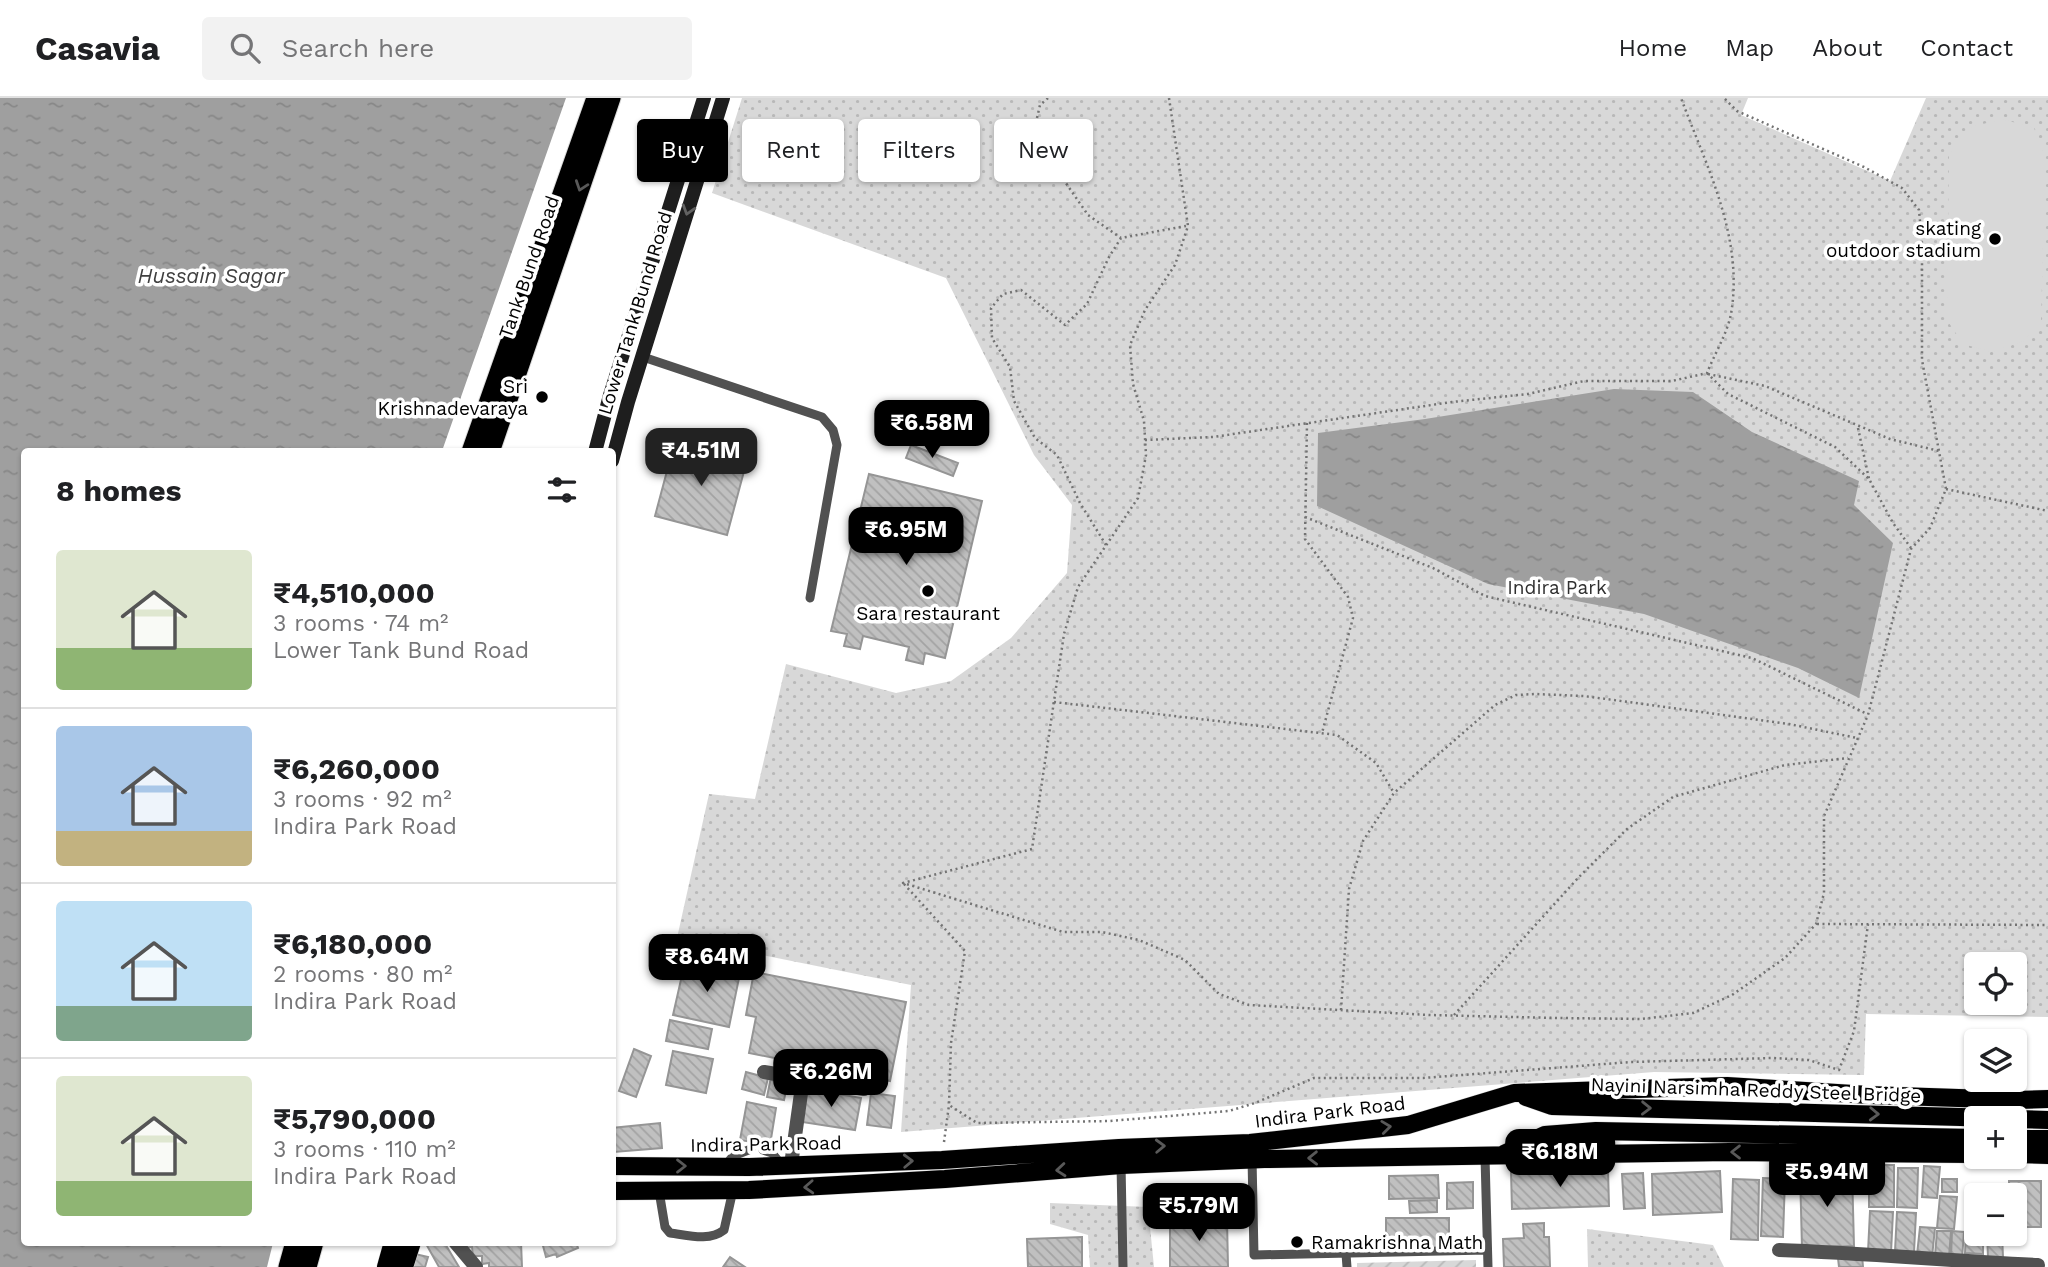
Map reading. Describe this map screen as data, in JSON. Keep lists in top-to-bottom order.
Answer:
{
  "streets": {
    "highway": ["Tank Bund Road"],
    "main road": ["Lower Tank Bund Road", "Nayini Narsimha Reddy Steel Bridge", "Indira Park Road"]
  },
  "crossings": [
    ["Nayini Narsimha Reddy Steel Bridge", "Indira Park Road"]
  ],
  "water": ["Hussain Sagar"],
  "parks": ["Indira Park"],
  "places": [
    "skating outdoor stadium",
    "Sri Krishnadevaraya",
    "Sara restaurant",
    "Ramakrishna Math"
  ],
  "page": {
    "header": "Casavia",
    "search": "Search here",
    "nav": [
      "Home",
      "Map",
      "About",
      "Contact"
    ],
    "chip": [
      "Buy",
      "Rent",
      "Filters",
      "New"
    ],
    "price": [
      "₹6.58M",
      "₹4.51M",
      "₹6.95M",
      "₹8.64M",
      "₹6.26M",
      "₹6.18M",
      "₹5.94M",
      "₹5.79M"
    ],
    "heading": "8 homes",
    "list": [
      {
        "name": "₹4,510,000",
        "note": "3 rooms · 74 m² · Lower Tank Bund Road"
      },
      {
        "name": "₹6,260,000",
        "note": "3 rooms · 92 m² · Indira Park Road"
      },
      {
        "name": "₹6,180,000",
        "note": "2 rooms · 80 m² · Indira Park Road"
      },
      {
        "name": "₹5,790,000",
        "note": "3 rooms · 110 m² · Indira Park Road"
      }
    ],
    "map_buttons": ["+", "−"]
  }
}
